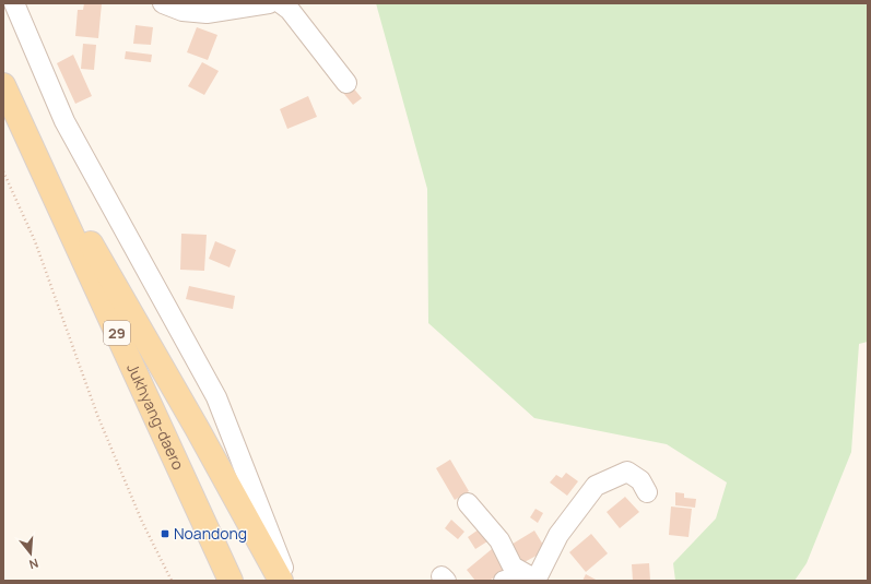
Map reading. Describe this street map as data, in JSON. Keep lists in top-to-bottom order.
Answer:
{
  "streets": {
    "main road": ["29", "Jukhyang-daero"]
  },
  "places": {
    "transit": ["Noandong"]
  },
  "north": "bottom"
}
